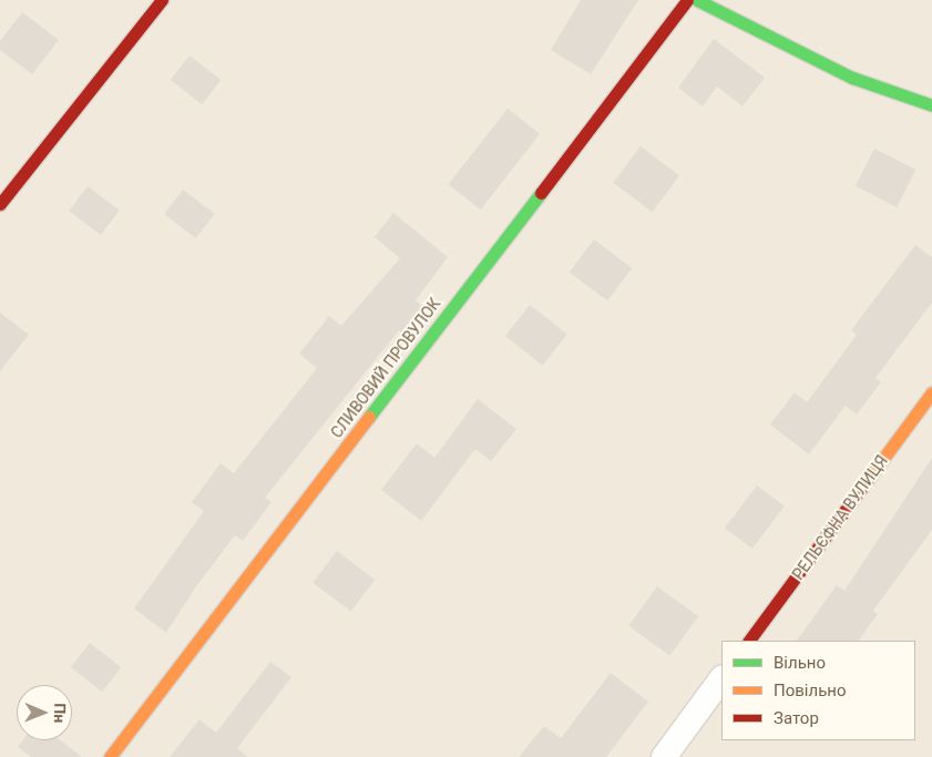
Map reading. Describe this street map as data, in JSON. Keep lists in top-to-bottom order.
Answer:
{
  "streets": {
    "street": ["СЛИВОВИЙ ПРОВУЛОК", "РЕЛЬЄФНА ВУЛИЦЯ"]
  },
  "legend": ["Вільно", "Повільно", "Затор"],
  "north": "right"
}
